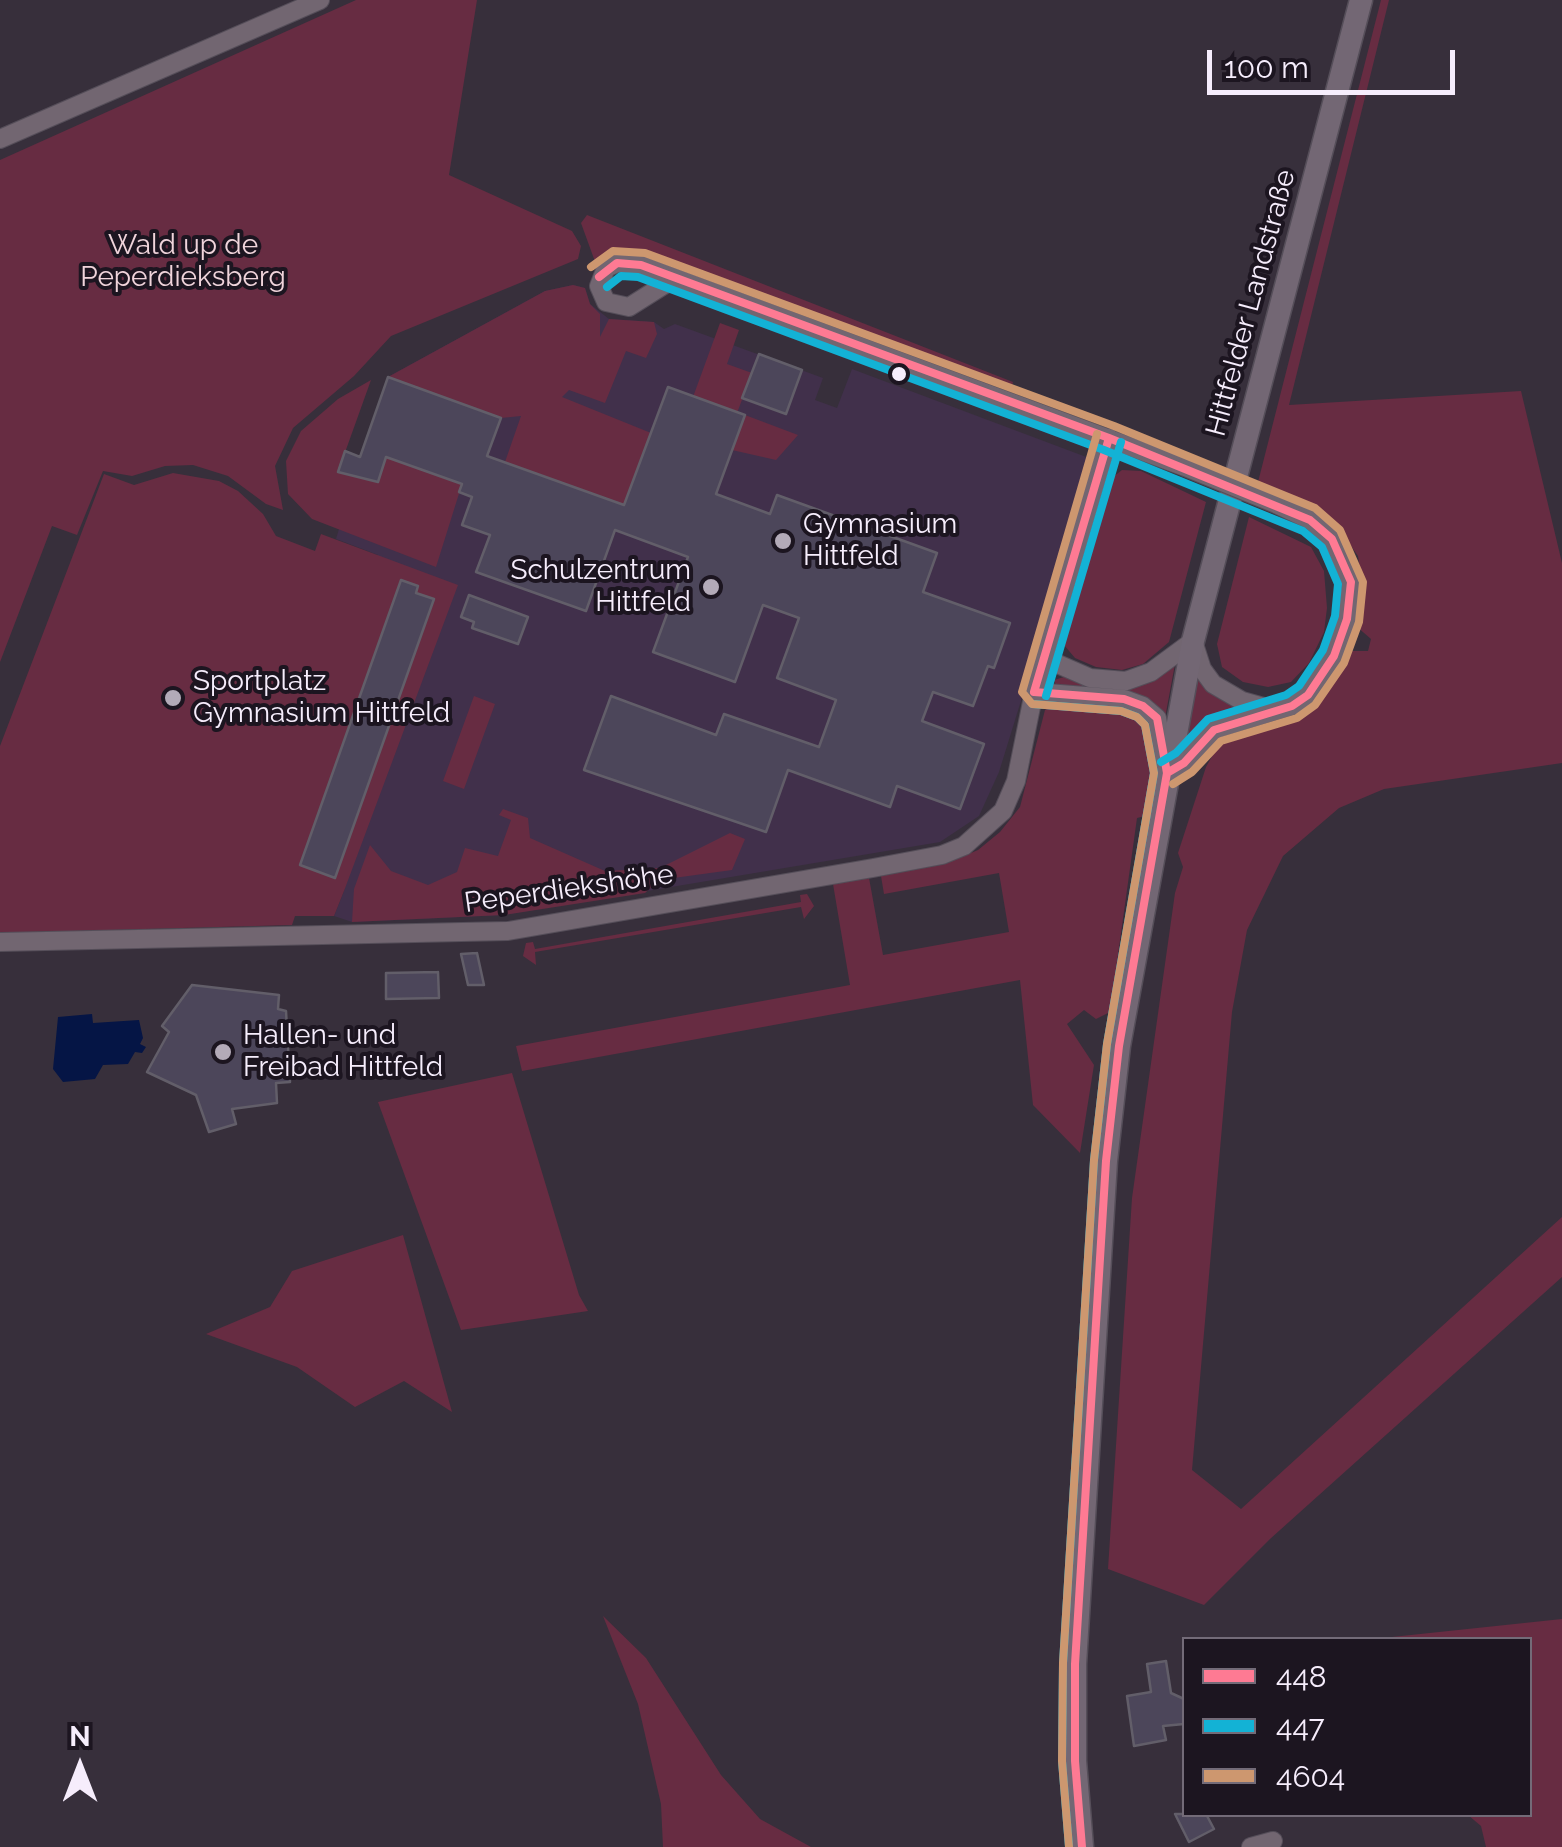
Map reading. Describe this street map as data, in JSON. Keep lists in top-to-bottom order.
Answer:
{
  "streets": {
    "main road": ["Hittfelder Landstraße"],
    "street": ["Peperdiekshöhe"]
  },
  "parks": ["Wald up de Peperdieksberg"],
  "places": [
    "Gymnasium Hittfeld",
    "Schulzentrum Hittfeld",
    "Sportplatz Gymnasium Hittfeld",
    "Hallen- und Freibad Hittfeld"
  ],
  "lines": ["transit line 4604", "transit line 448", "transit line 447"],
  "legend": ["448", "447", "4604"],
  "scale_bar": "100 m",
  "north": "top"
}
